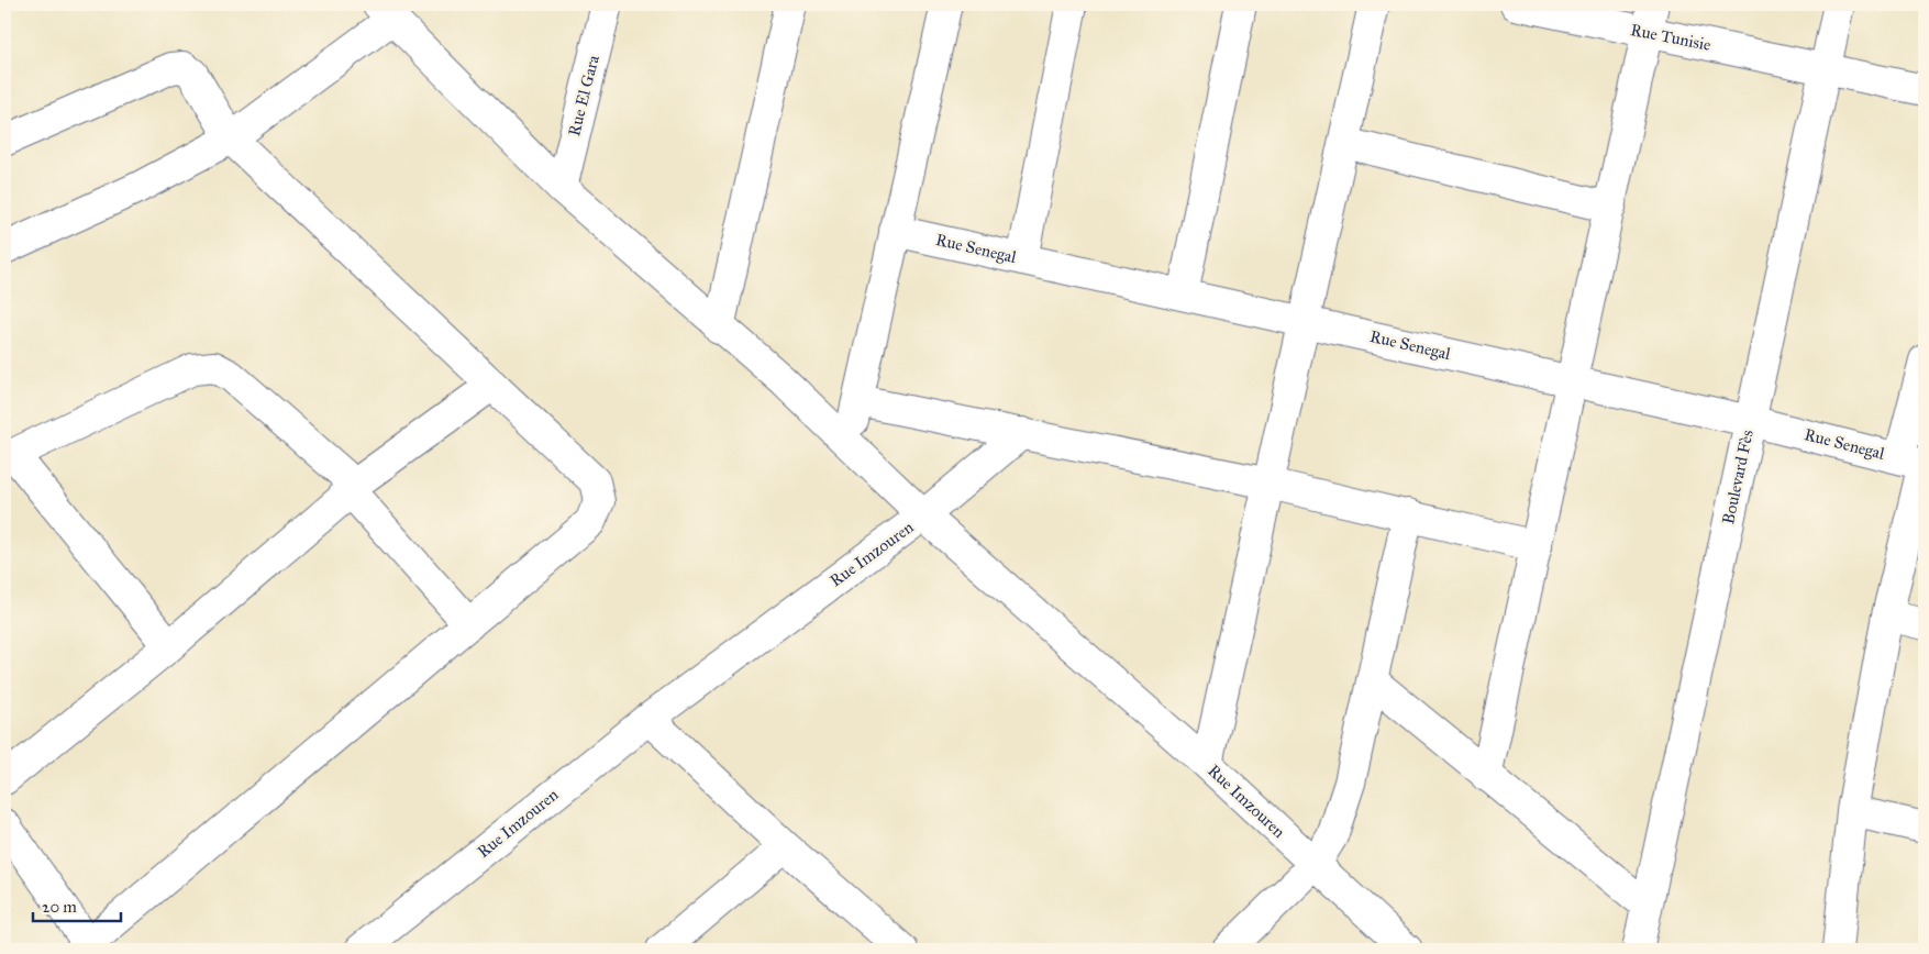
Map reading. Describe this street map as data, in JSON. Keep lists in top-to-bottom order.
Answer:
{
  "streets": {
    "street": [
      "Rue Tunisie",
      "Rue El Gara",
      "Rue Senegal",
      "Boulevard Fès",
      "Rue Imzouren"
    ]
  },
  "crossings": [
    ["Rue Tunisie", "Boulevard Fès"],
    ["Rue Senegal", "Boulevard Fès"]
  ],
  "scale_bar": "20 m"
}
